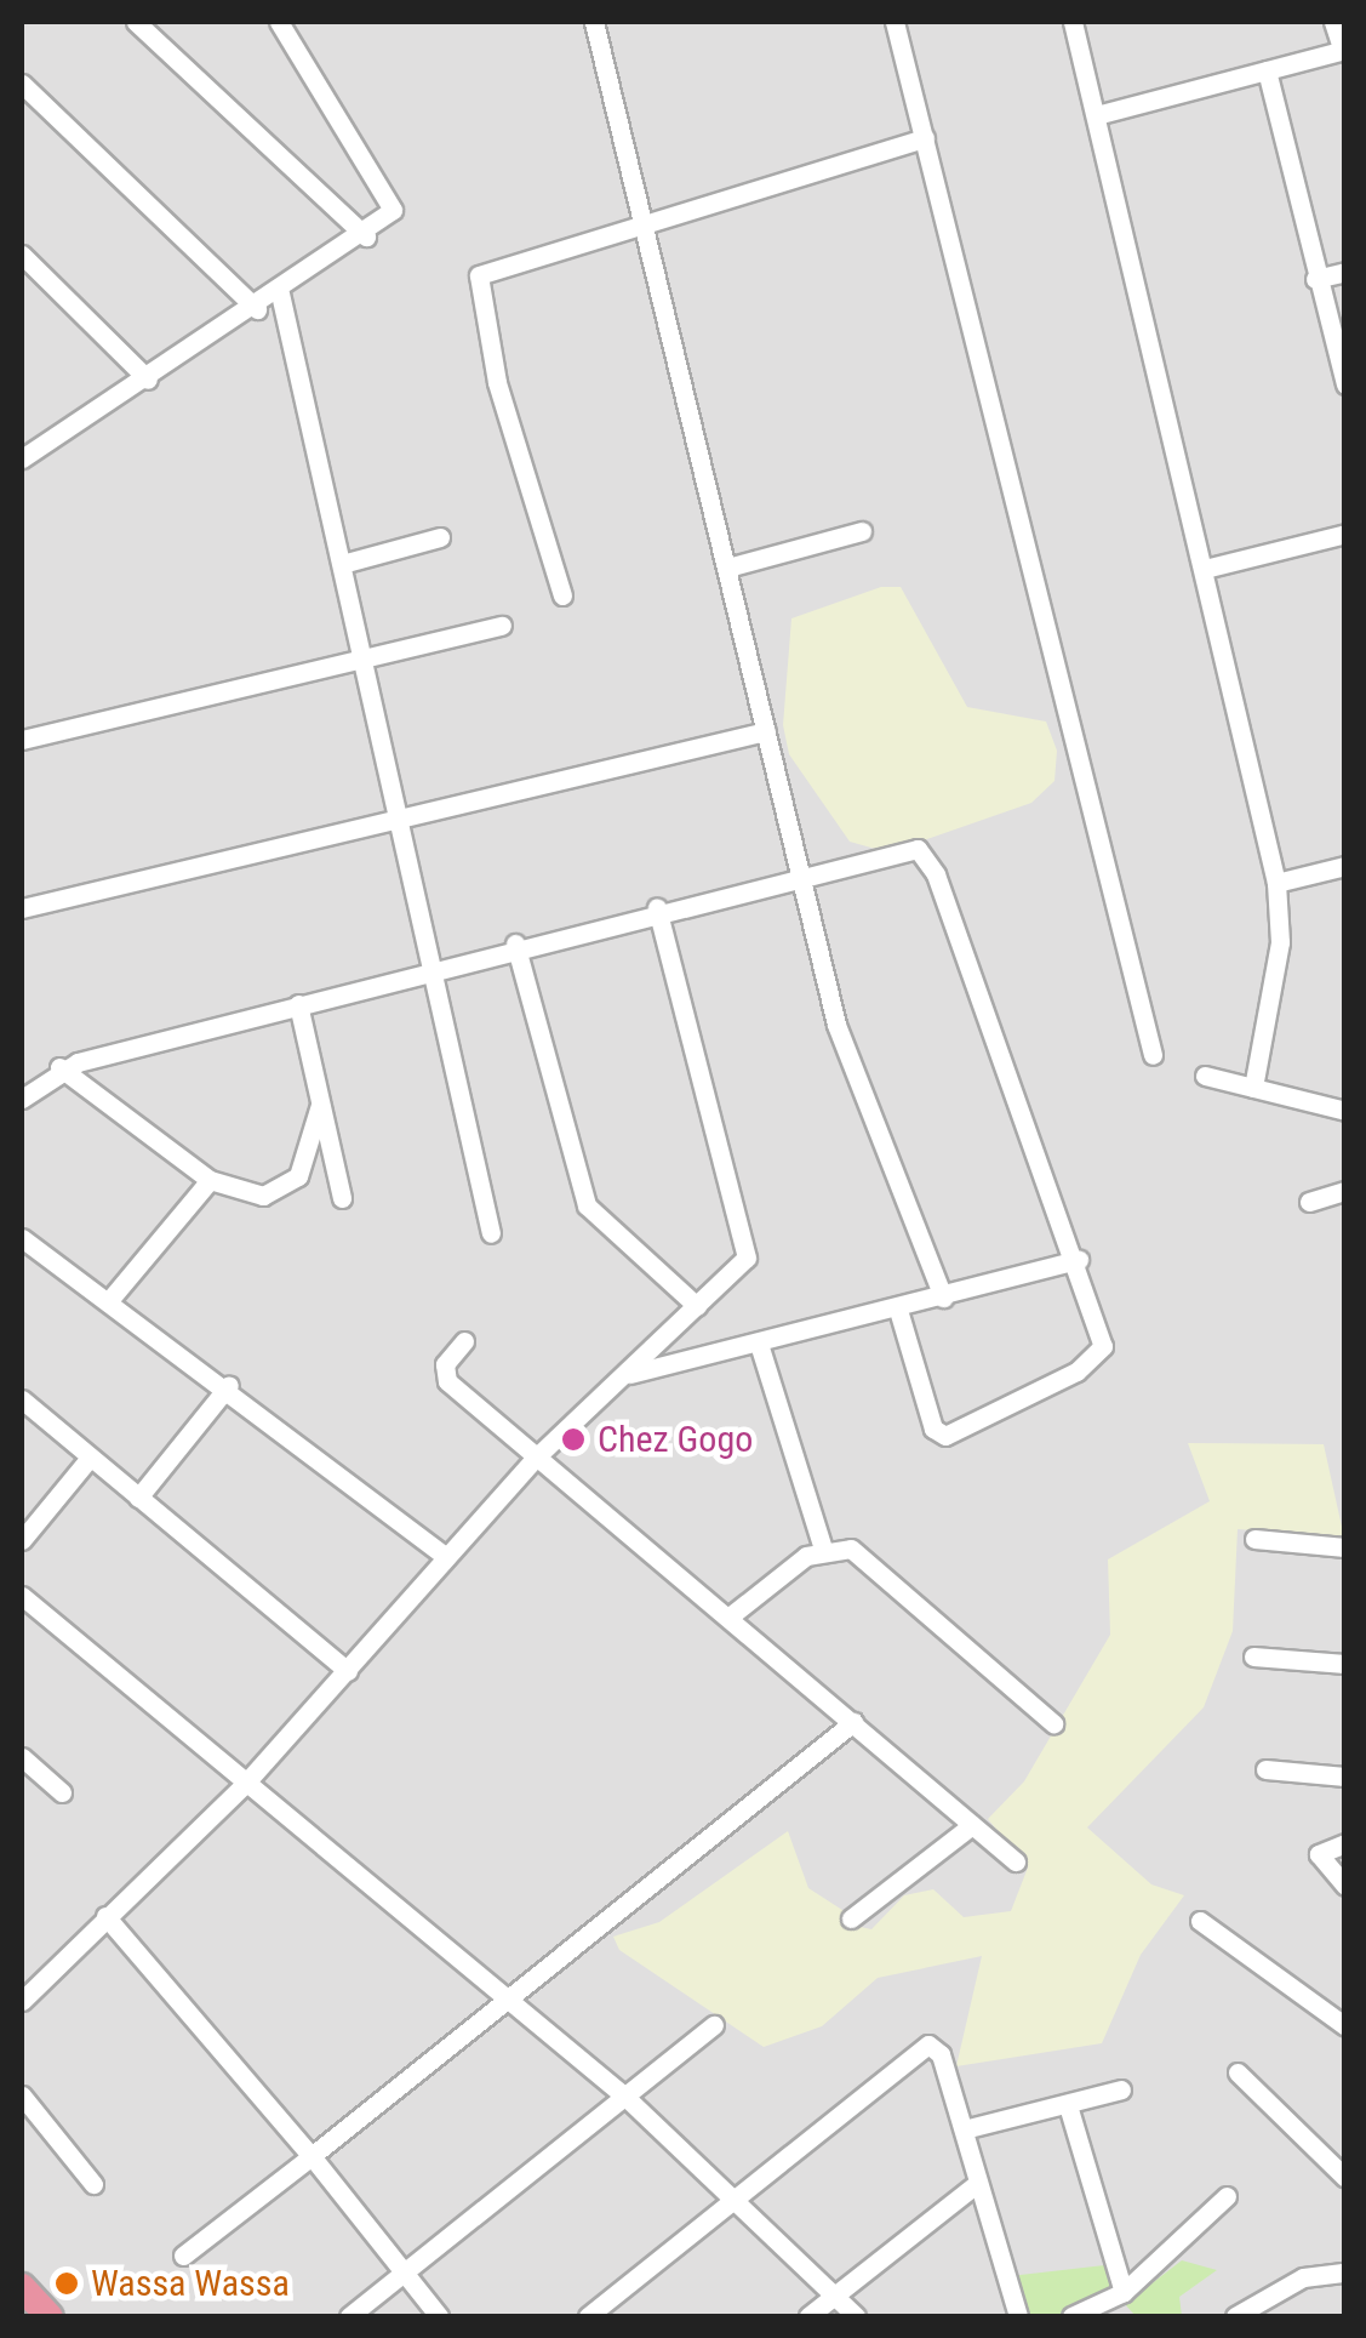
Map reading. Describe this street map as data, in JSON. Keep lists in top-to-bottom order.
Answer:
{
  "places": ["Chez Gogo", "Wassa Wassa"]
}
